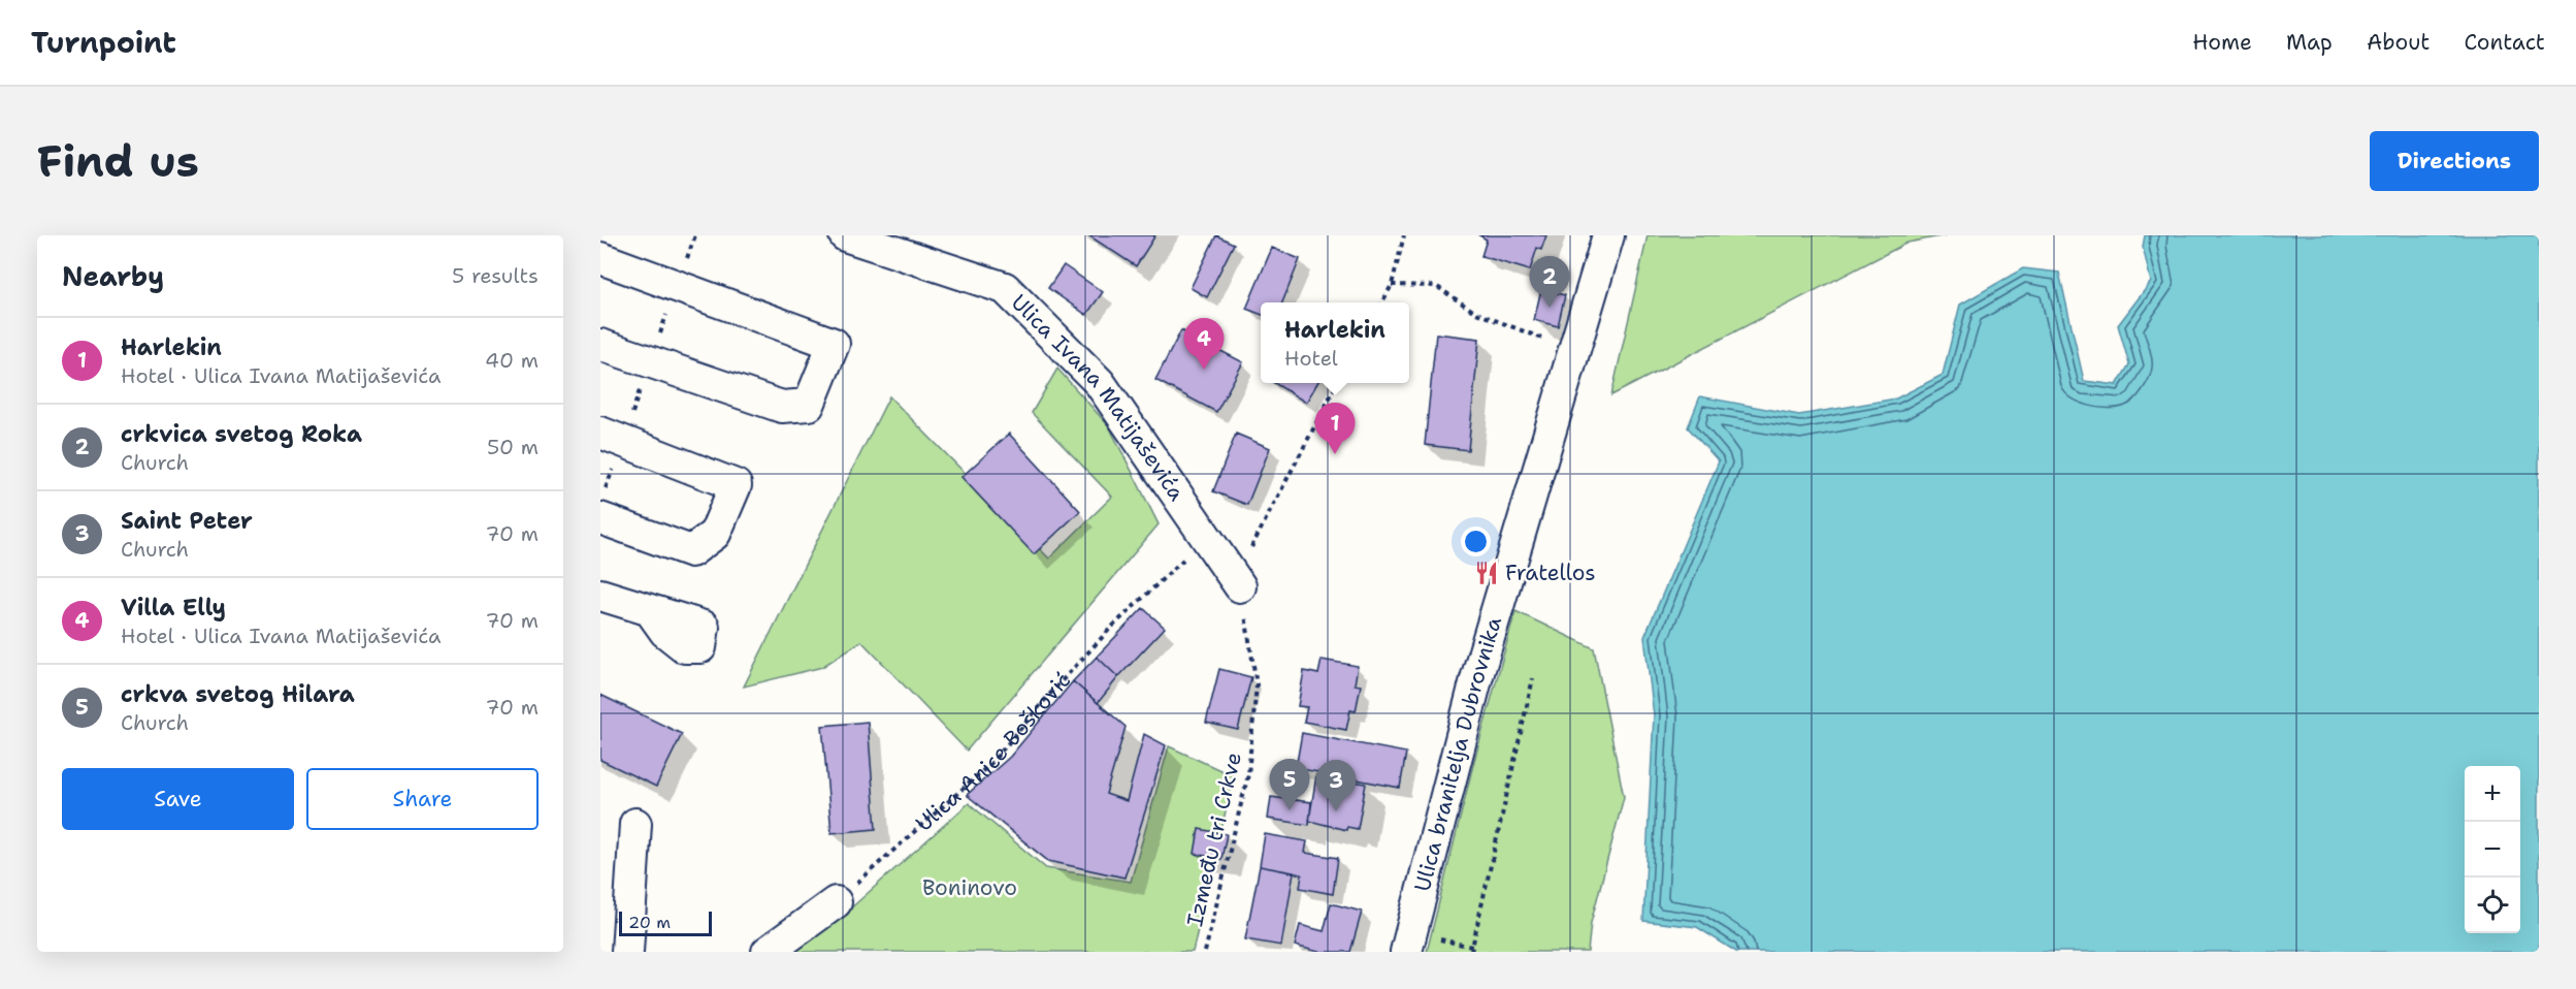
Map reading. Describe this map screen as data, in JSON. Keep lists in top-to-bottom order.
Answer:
{
  "streets": {
    "street": ["Ulica Ivana Matijaševića", "Ulica branitelja Dubrovnika"],
    "path": ["Ulica Anice Bošković", "Između tri Crkve"]
  },
  "crossings": [
    ["Ulica Ivana Matijaševića", "Ulica Anice Bošković"],
    ["Ulica Ivana Matijaševića", "Između tri Crkve"]
  ],
  "parks": ["Boninovo"],
  "places": {
    "restaurant": ["Fratellos"]
  },
  "scale_bar": "20 m",
  "page": {
    "header": "Turnpoint",
    "nav": [
      "Home",
      "Map",
      "About",
      "Contact"
    ],
    "buttons": [
      "Directions",
      ["Save", "Share"]
    ],
    "title": "Find us",
    "heading": ["Nearby", "5 results"],
    "pins": [
      "2",
      "4",
      "1",
      "5",
      "3"
    ],
    "popup": ["Harlekin", "Hotel"],
    "list": [
      {
        "mark": "1",
        "name": "Harlekin",
        "note": "Hotel · Ulica Ivana Matijaševića",
        "value": "40 m"
      },
      {
        "mark": "2",
        "name": "crkvica svetog Roka",
        "note": "Church",
        "value": "50 m"
      },
      {
        "mark": "3",
        "name": "Saint Peter",
        "note": "Church",
        "value": "70 m"
      },
      {
        "mark": "4",
        "name": "Villa Elly",
        "note": "Hotel · Ulica Ivana Matijaševića",
        "value": "70 m"
      },
      {
        "mark": "5",
        "name": "crkva svetog Hilara",
        "note": "Church",
        "value": "70 m"
      }
    ],
    "map_buttons": ["+", "−"],
    "scale": "20 m"
  }
}
